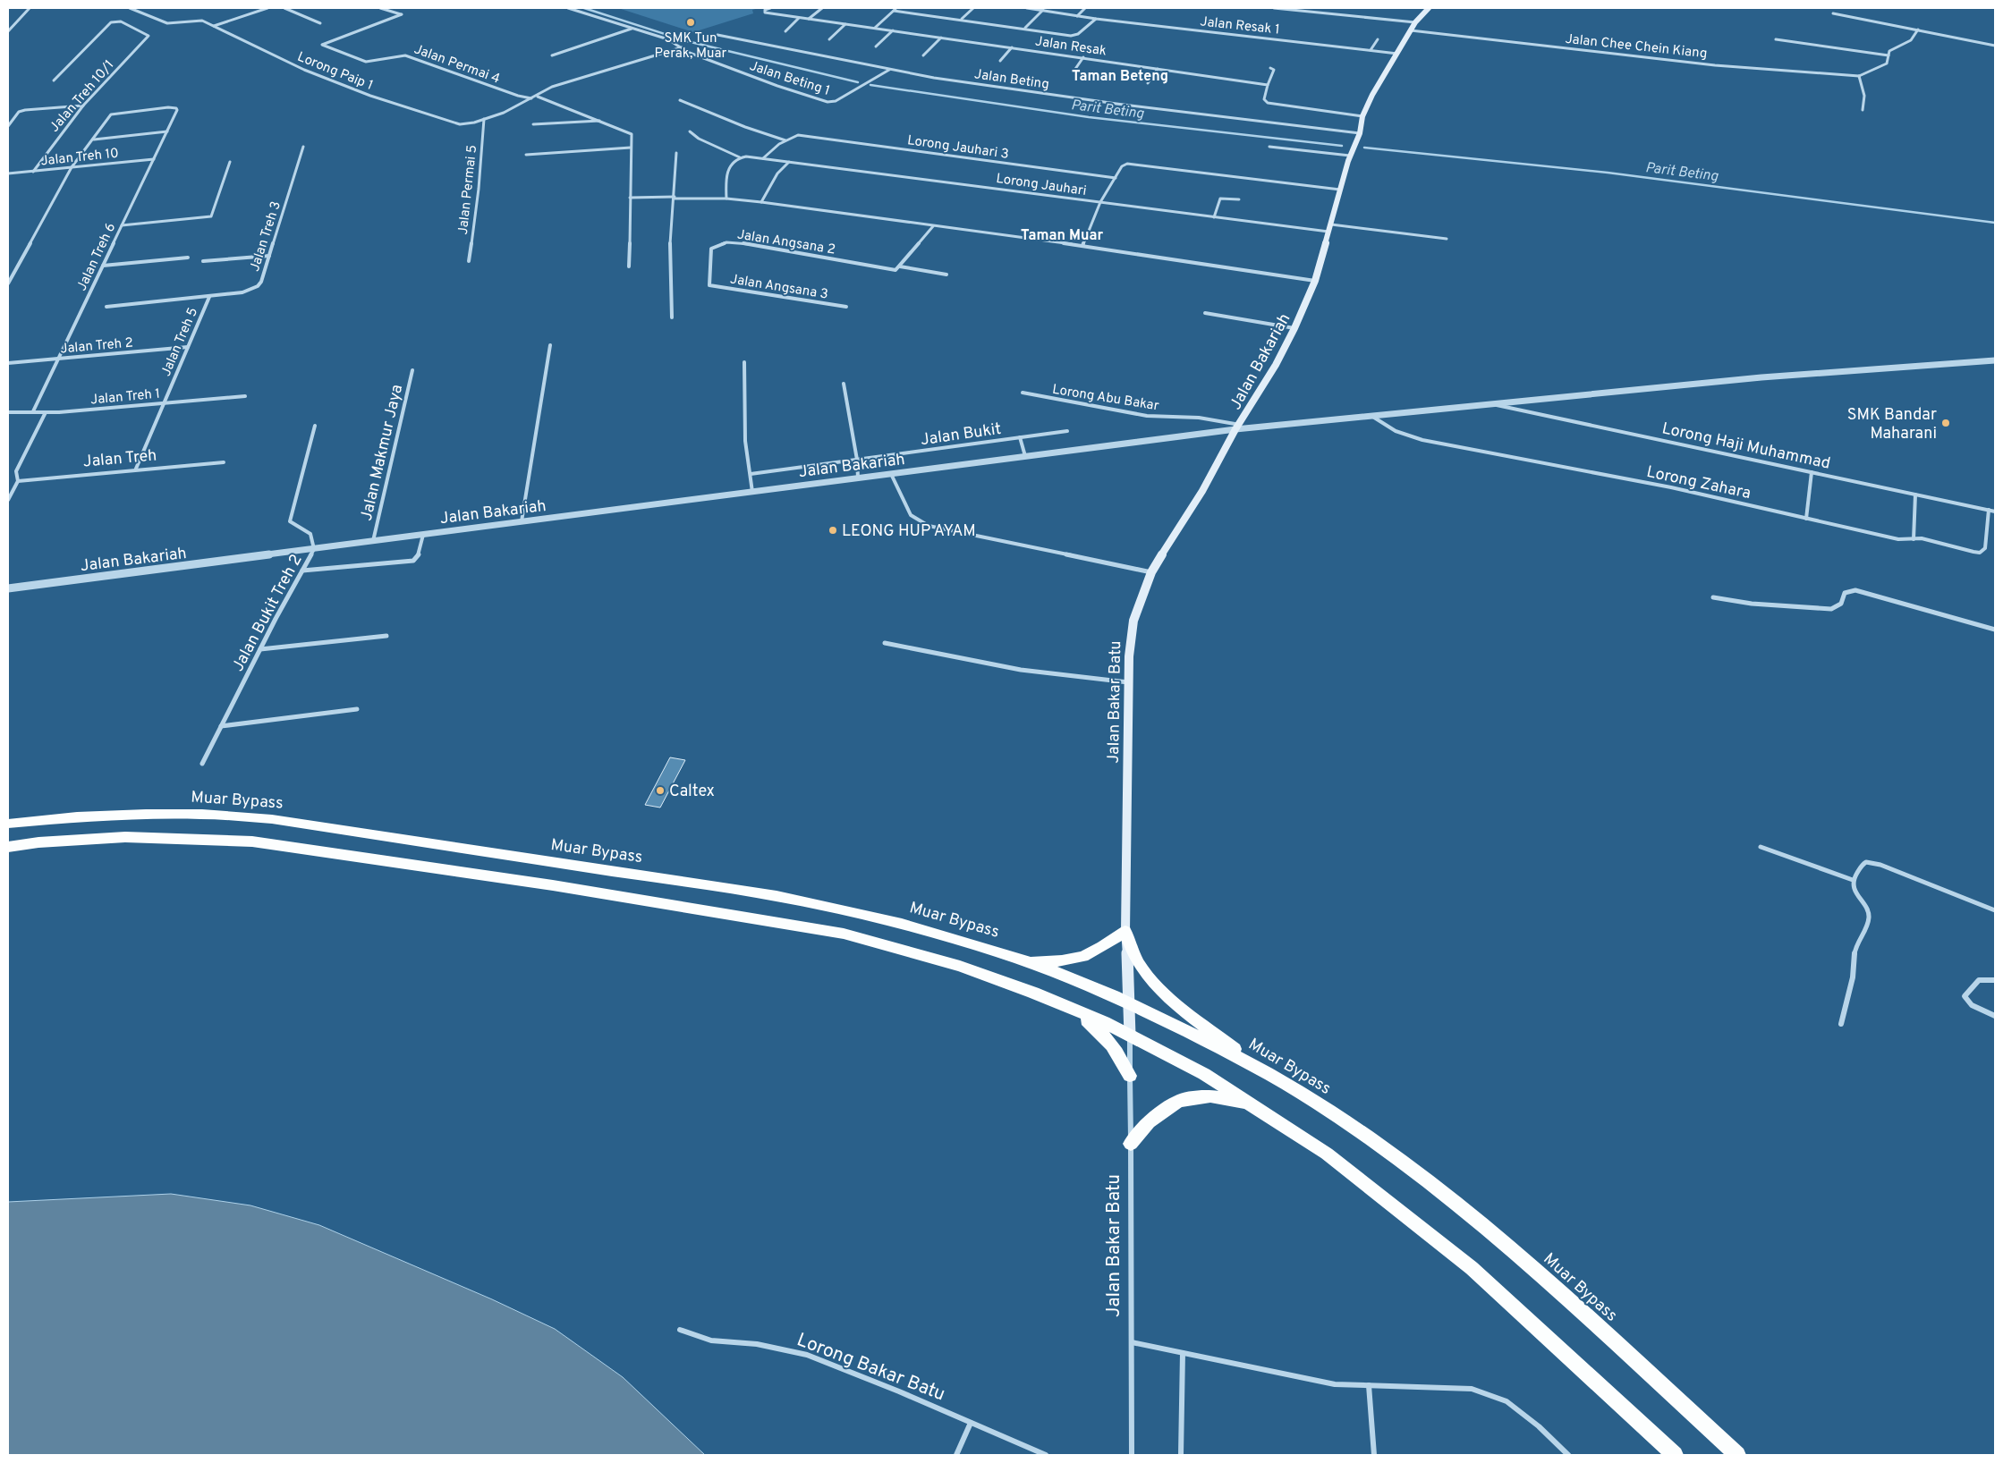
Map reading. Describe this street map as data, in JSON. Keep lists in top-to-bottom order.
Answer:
{
  "streets": {
    "highway": ["Muar Bypass"],
    "main road": ["Jalan Bakariah", "Jalan Bakar Batu"],
    "street": [
      "Jalan Resak 1",
      "Jalan Resak",
      "Jalan Chee Chein Kiang",
      "Jalan Permai 4",
      "Lorong Paip 1",
      "Jalan Beting 1",
      "Jalan Beting",
      "Jalan Treh 10/1",
      "Lorong Jauhari 3",
      "Jalan Treh 10",
      "Lorong Jauhari",
      "Jalan Permai 5",
      "Jalan Treh 3",
      "Jalan Angsana 2",
      "Jalan Treh 6",
      "Jalan Angsana 3",
      "Jalan Treh 5",
      "Jalan Treh 2",
      "Jalan Treh 1",
      "Lorong Abu Bakar",
      "Jalan Bukit",
      "Lorong Haji Muhammad",
      "Jalan Makmur Jaya",
      "Jalan Treh",
      "Lorong Zahara",
      "Jalan Bukit Treh 2",
      "Lorong Bakar Batu"
    ]
  },
  "crossings": [
    ["Jalan Resak 1", "Jalan Bakariah"],
    ["Jalan Chee Chein Kiang", "Jalan Bakariah"],
    ["Jalan Permai 4", "Lorong Paip 1"],
    ["Lorong Paip 1", "Jalan Beting 1"],
    ["Lorong Paip 1", "Jalan Permai 5"],
    ["Jalan Beting 1", "Jalan Beting"],
    ["Jalan Beting", "Jalan Bakariah"],
    ["Jalan Treh 10/1", "Jalan Treh 10"],
    ["Jalan Treh 10", "Jalan Treh 6"],
    ["Lorong Jauhari", "Jalan Bakariah"],
    ["Jalan Treh 3", "Jalan Treh 5"],
    ["Jalan Angsana 2", "Jalan Angsana 3"],
    ["Jalan Treh 6", "Jalan Treh 2"],
    ["Jalan Treh 6", "Jalan Treh 1"],
    ["Jalan Treh 5", "Jalan Treh 2"],
    ["Jalan Treh 5", "Jalan Treh 1"],
    ["Jalan Treh 5", "Jalan Treh"],
    ["Jalan Bakariah", "Lorong Abu Bakar"],
    ["Jalan Bakariah", "Jalan Makmur Jaya"],
    ["Jalan Bakariah", "Jalan Bukit Treh 2"],
    ["Jalan Bakariah", "Jalan Bakar Batu"],
    ["Lorong Abu Bakar", "Jalan Bakar Batu"],
    ["Lorong Haji Muhammad", "Lorong Zahara"],
    ["Jalan Bakar Batu", "Muar Bypass"]
  ],
  "districts": ["Taman Beteng", "Taman Muar"],
  "water": ["Parit Beting"],
  "places": [
    "SMK Tun Perak, Muar",
    "SMK Bandar Maharani",
    "LEONG HUP AYAM",
    "Caltex"
  ]
}
